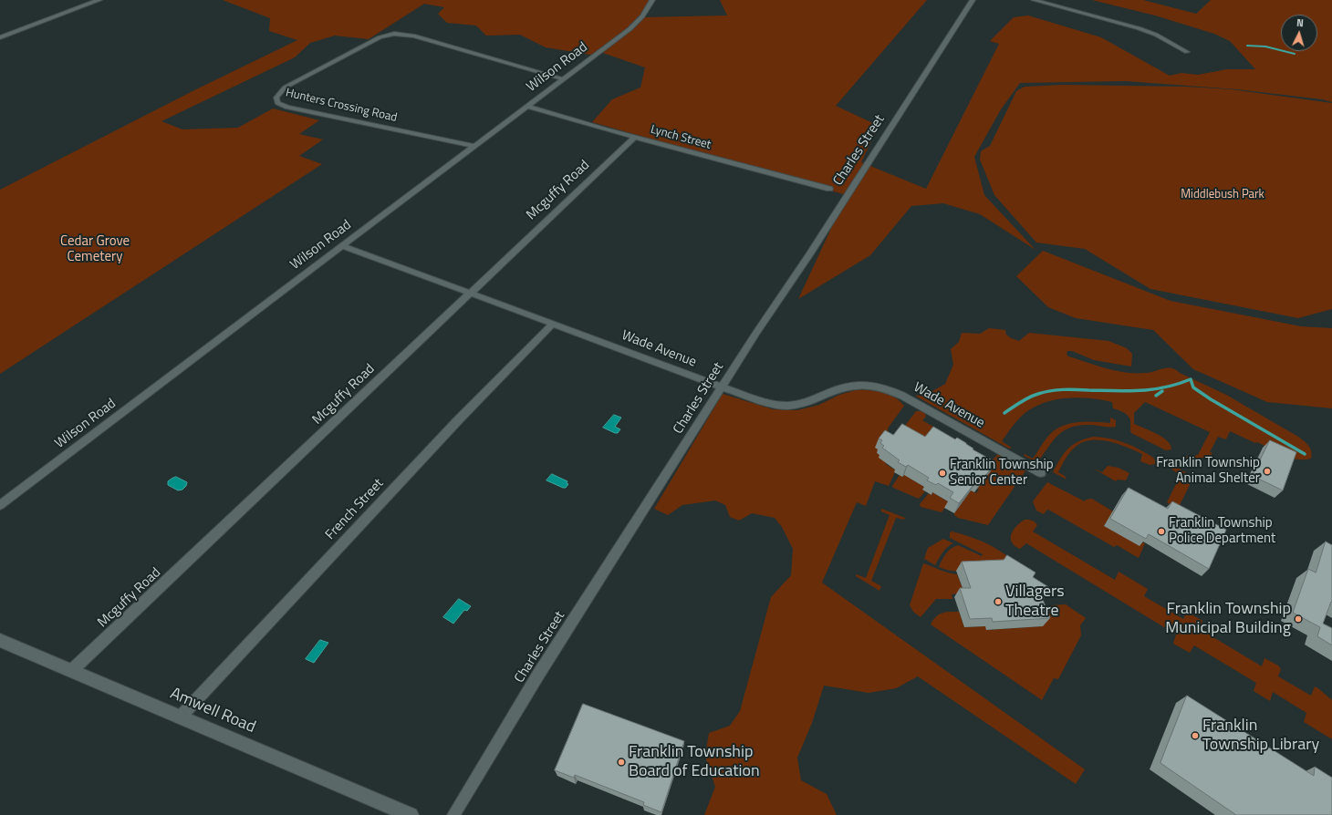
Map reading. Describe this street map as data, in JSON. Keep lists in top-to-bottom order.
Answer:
{
  "streets": {
    "main road": ["Amwell Road"],
    "street": [
      "Wilson Road",
      "Hunters Crossing Road",
      "Lynch Street",
      "Charles Street",
      "Mcguffy Road",
      "Wade Avenue",
      "French Street"
    ]
  },
  "crossings": [
    ["Wilson Road", "Hunters Crossing Road"],
    ["Wilson Road", "Lynch Street"],
    ["Wilson Road", "Wade Avenue"],
    ["Lynch Street", "Mcguffy Road"],
    ["Charles Street", "Wade Avenue"],
    ["Mcguffy Road", "Wade Avenue"],
    ["Mcguffy Road", "Amwell Road"],
    ["Wade Avenue", "French Street"],
    ["French Street", "Amwell Road"]
  ],
  "parks": ["Middlebush Park", "Cedar Grove Cemetery"],
  "places": [
    "Franklin Township Animal Shelter",
    "Franklin Township Senior Center",
    "Franklin Township Police Department",
    "Villagers Theatre",
    "Franklin Township Municipal Building",
    "Franklin Township Library",
    "Franklin Township Board of Education"
  ],
  "north": "top"
}
